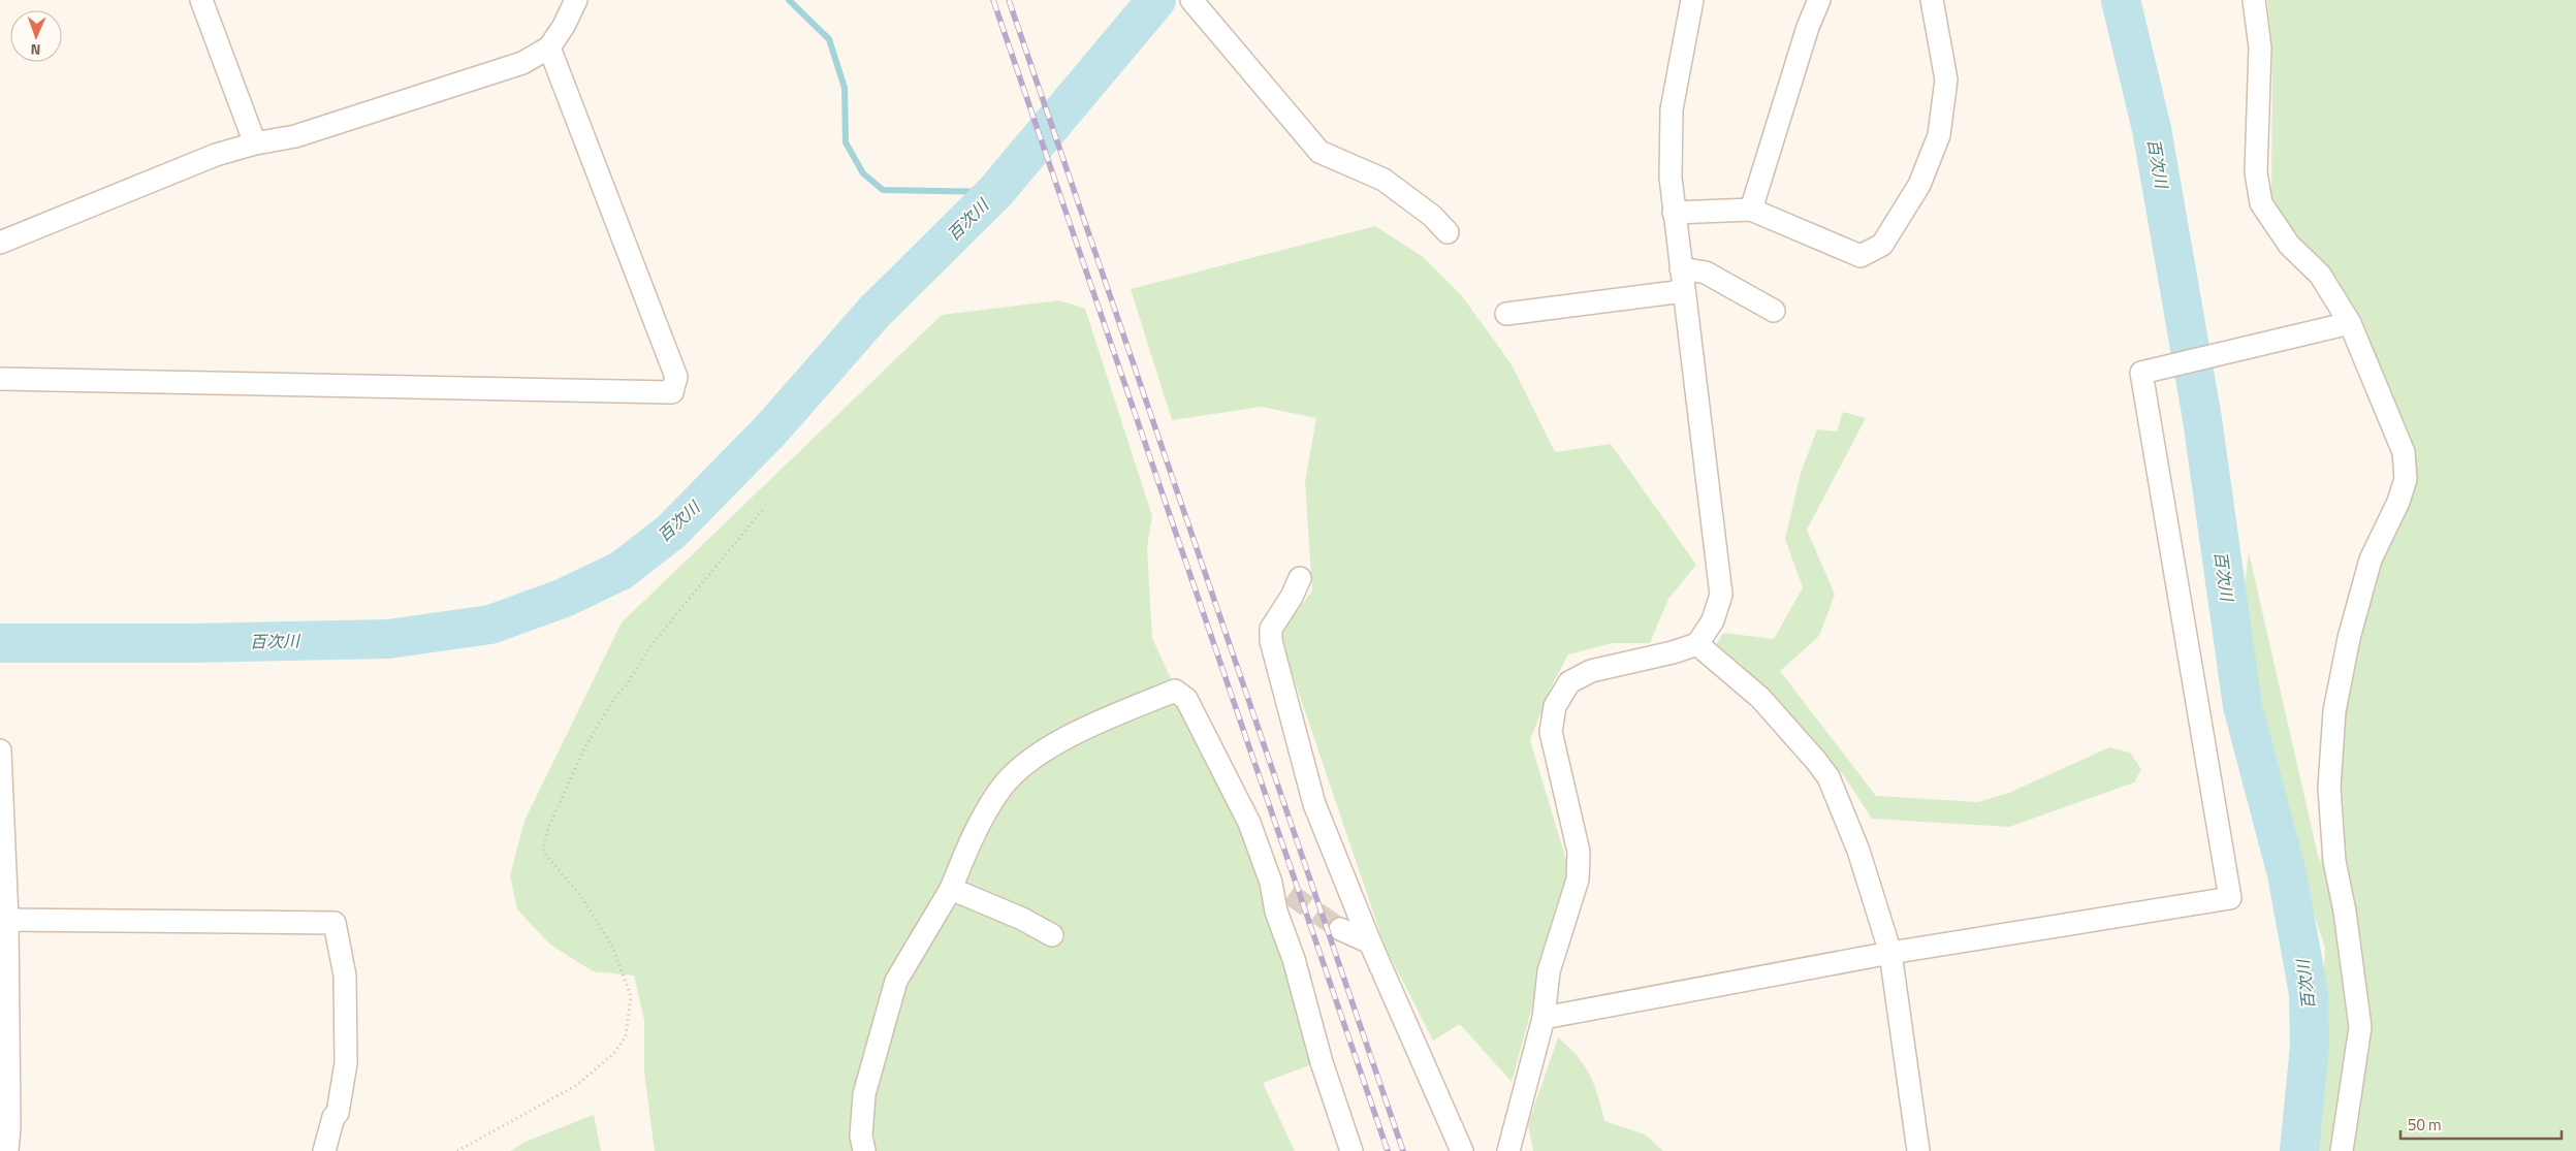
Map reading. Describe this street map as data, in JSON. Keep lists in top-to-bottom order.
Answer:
{
  "water": ["百次川"],
  "scale_bar": "50 m",
  "north": "bottom"
}
